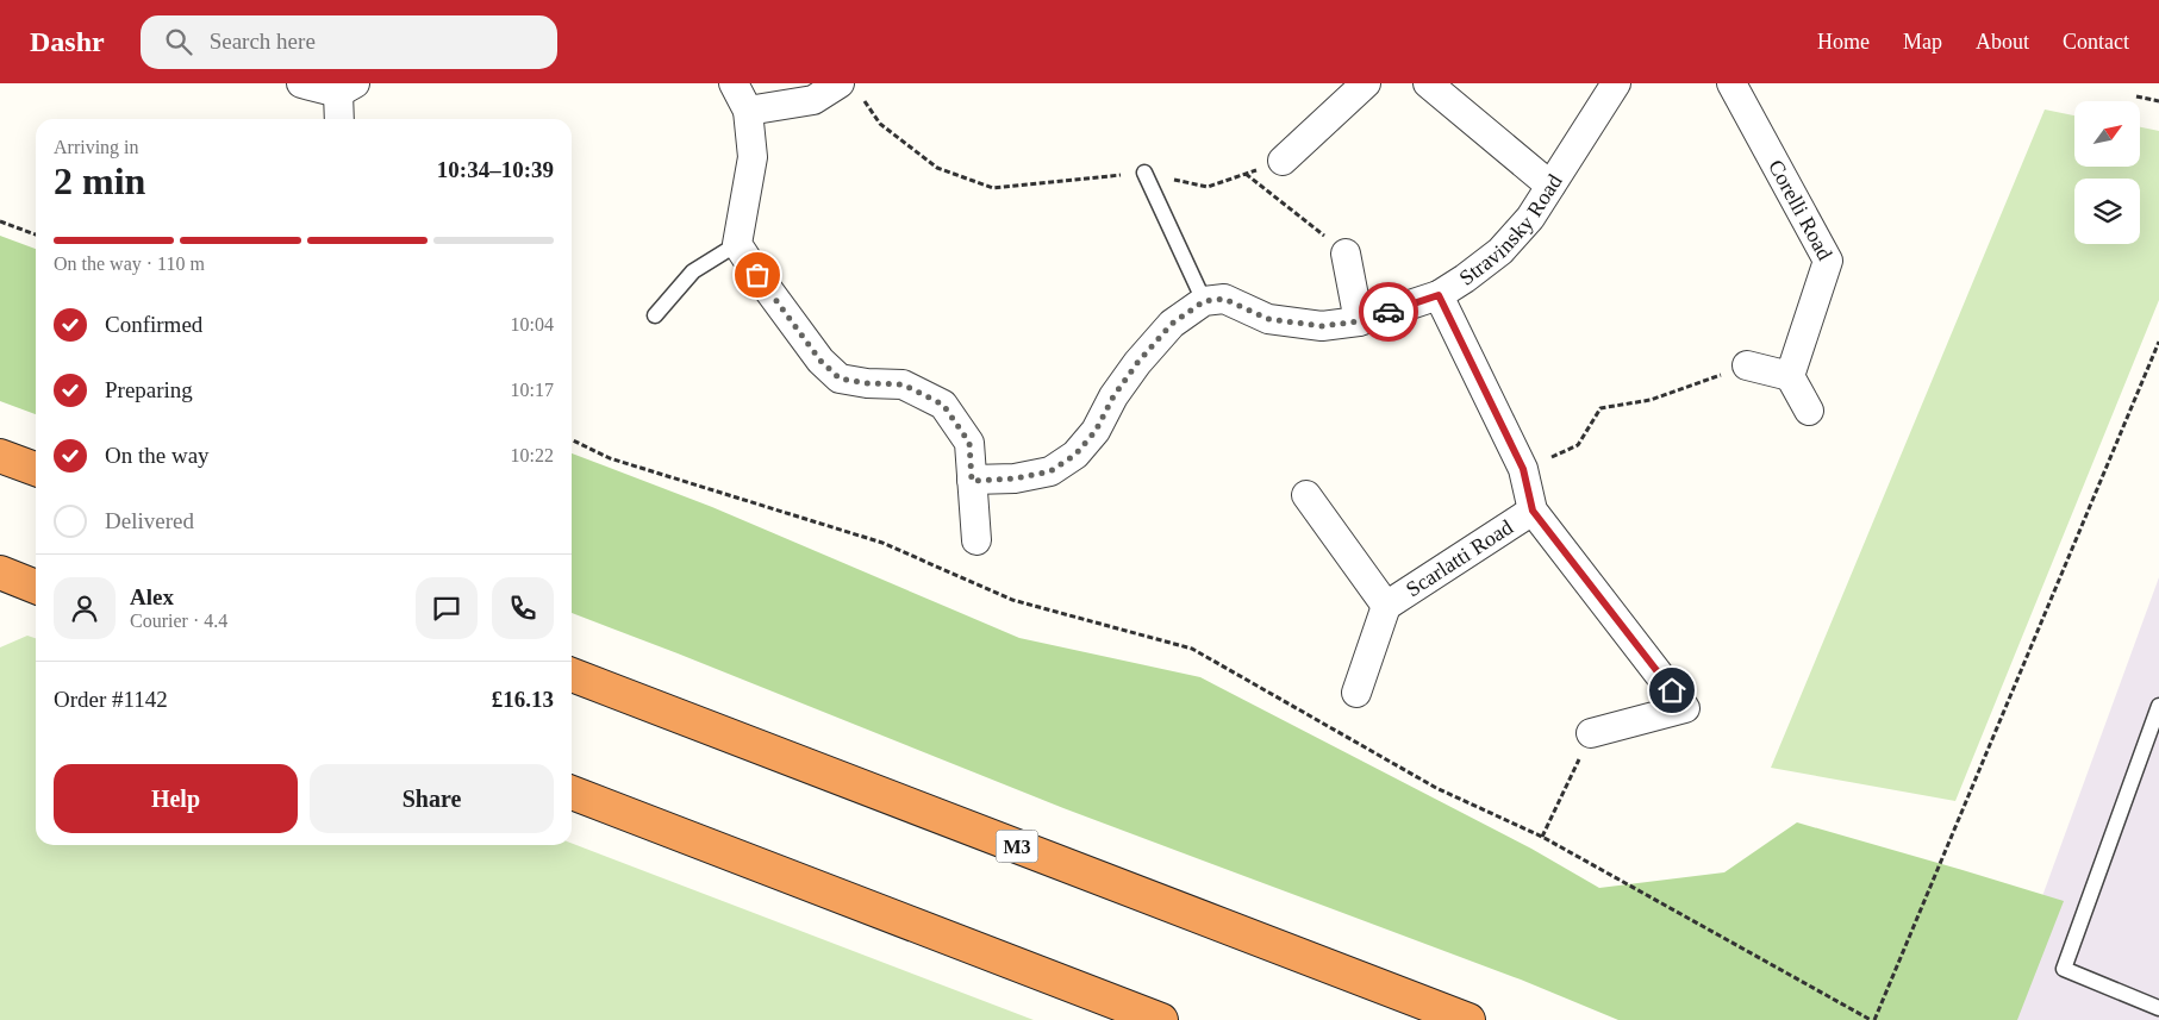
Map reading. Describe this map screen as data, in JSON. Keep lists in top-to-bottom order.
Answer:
{
  "streets": {
    "highway": ["M3"],
    "street": ["Corelli Road", "Stravinsky Road", "Scarlatti Road"]
  },
  "crossings": [
    ["Stravinsky Road", "Scarlatti Road"]
  ],
  "north": "top right",
  "page": {
    "header": "Dashr",
    "search": "Search here",
    "nav": [
      "Home",
      "Map",
      "About",
      "Contact"
    ],
    "heading": ["2 min", "Arriving in", "10:34–10:39"],
    "panel": [
      "Alex",
      "Courier · 4.4",
      "Order #1142",
      "£16.13"
    ],
    "bar": "On the way · 110 m",
    "list": [
      ["Confirmed", "10:04"],
      ["Preparing", "10:17"],
      ["On the way", "10:22"],
      "Delivered"
    ],
    "buttons": ["Help", "Share"]
  }
}
